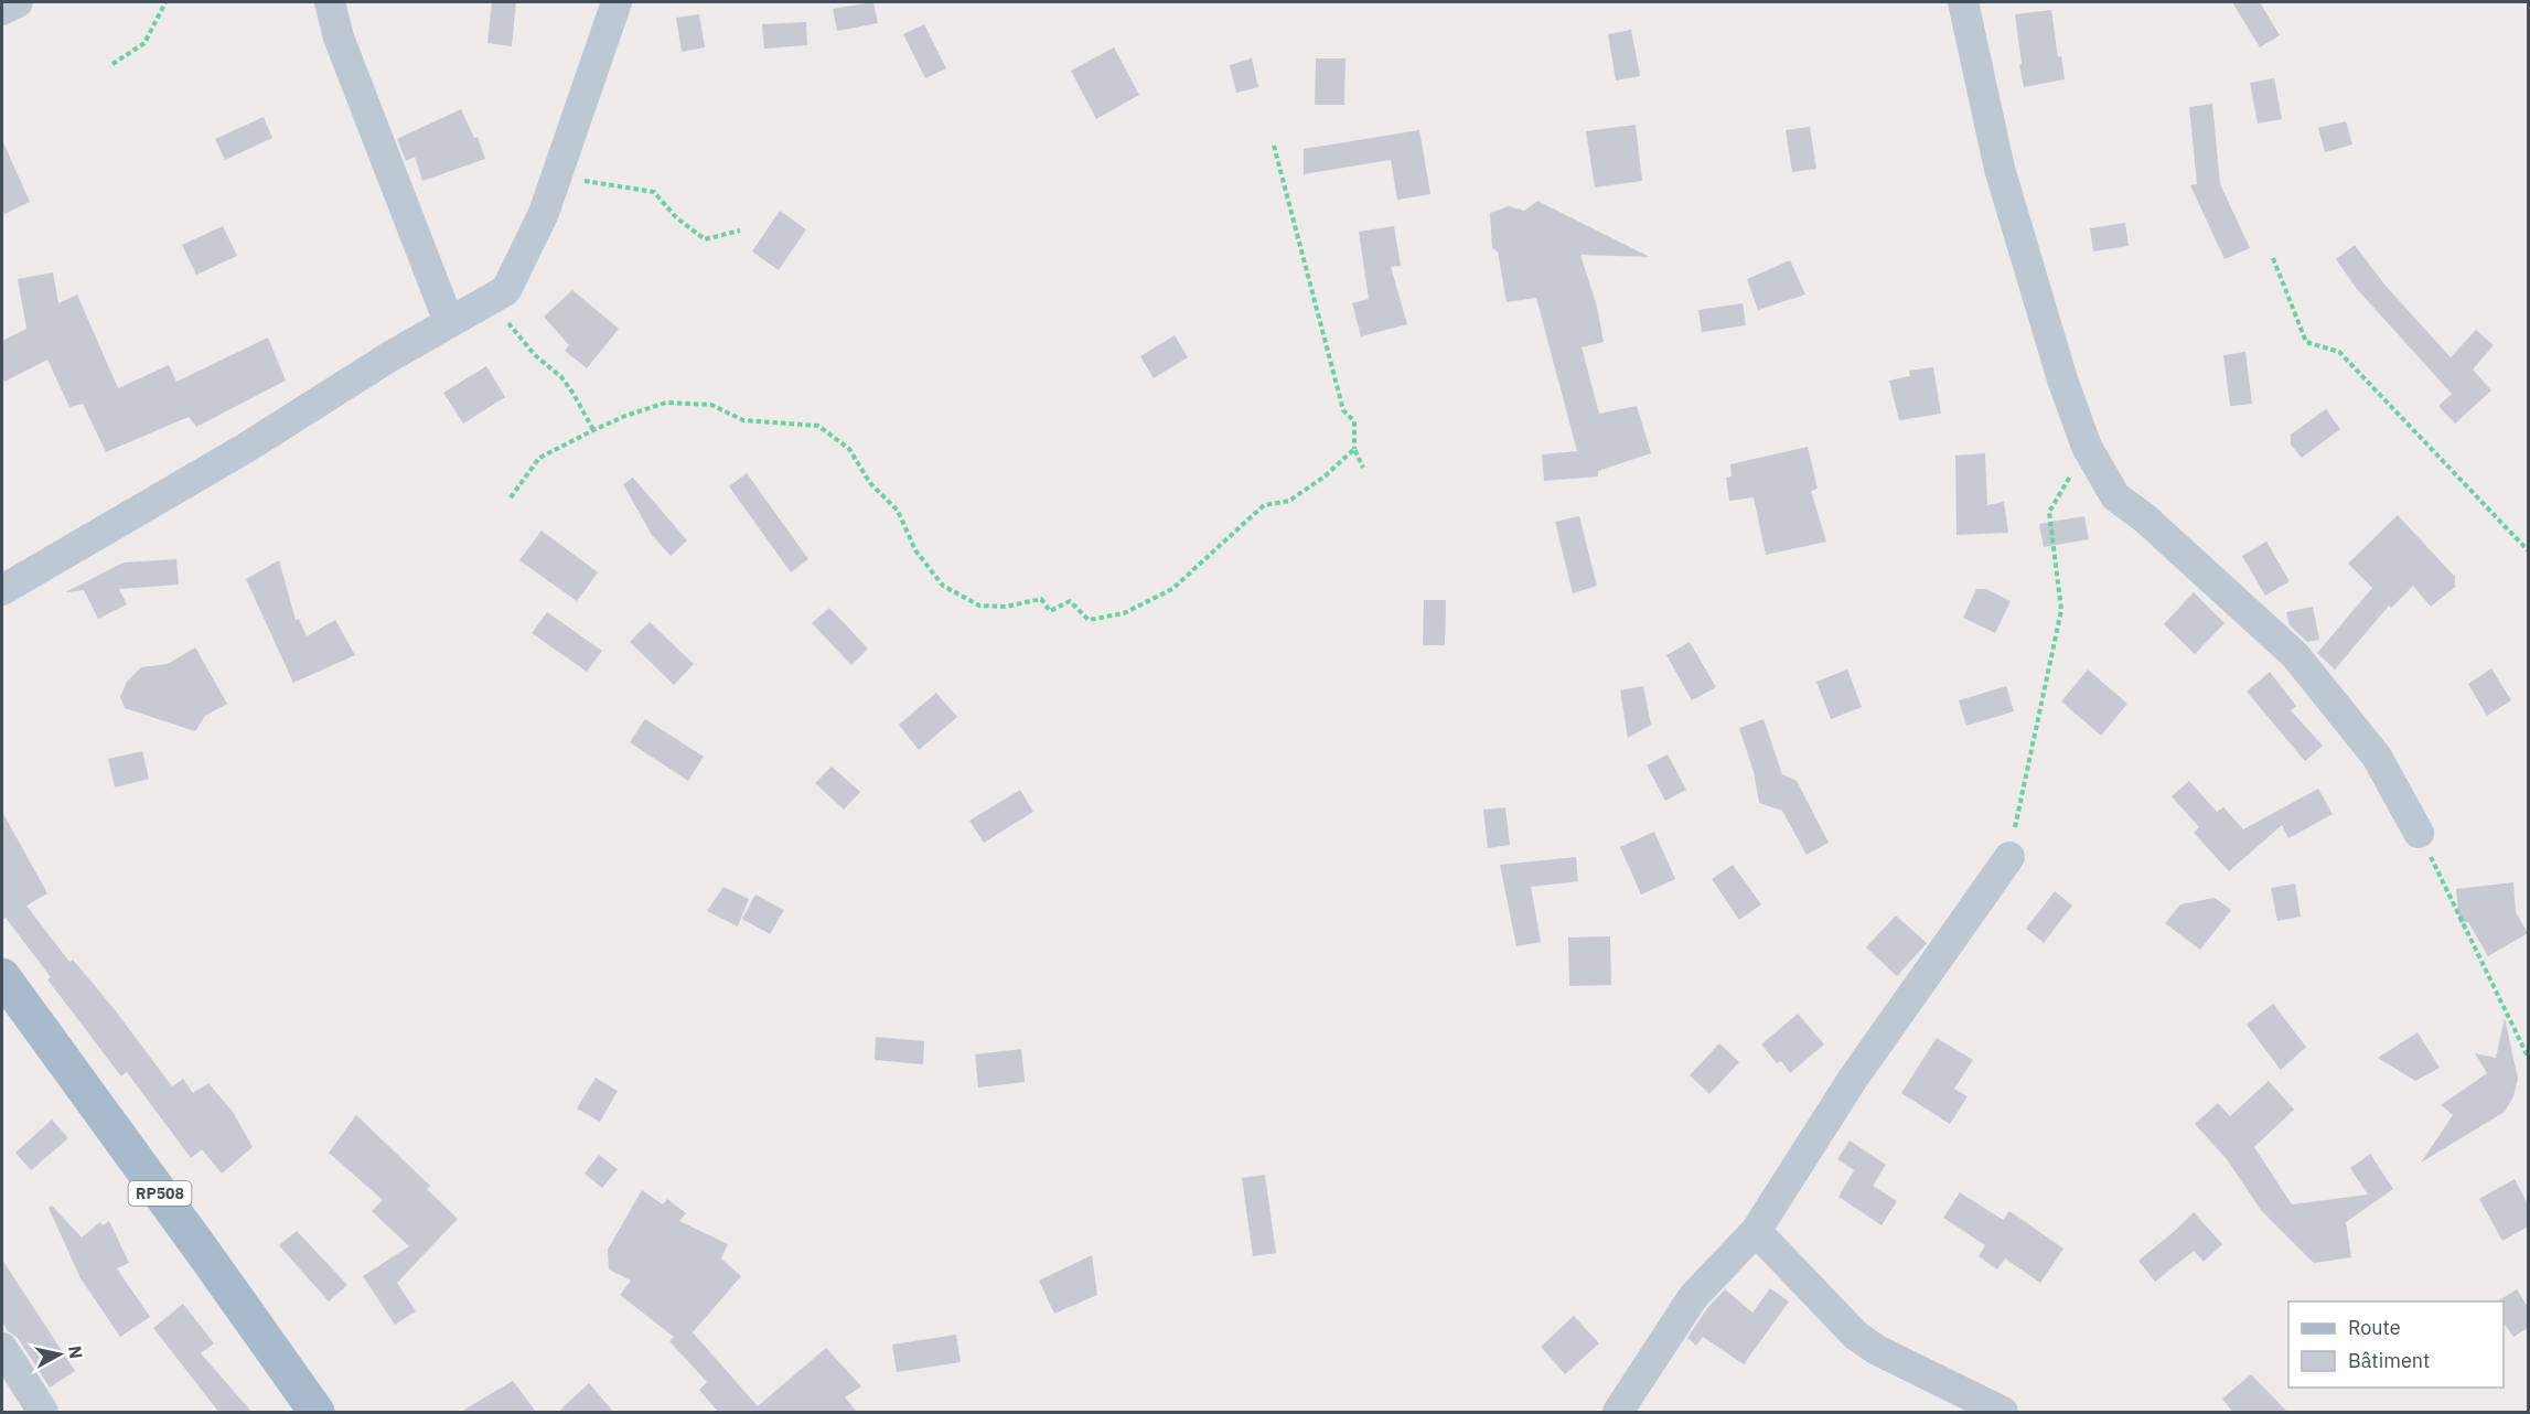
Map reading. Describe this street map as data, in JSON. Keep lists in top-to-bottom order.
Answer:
{
  "streets": {
    "main road": ["RP508"]
  },
  "legend": ["Route", "Bâtiment"],
  "north": "right"
}
